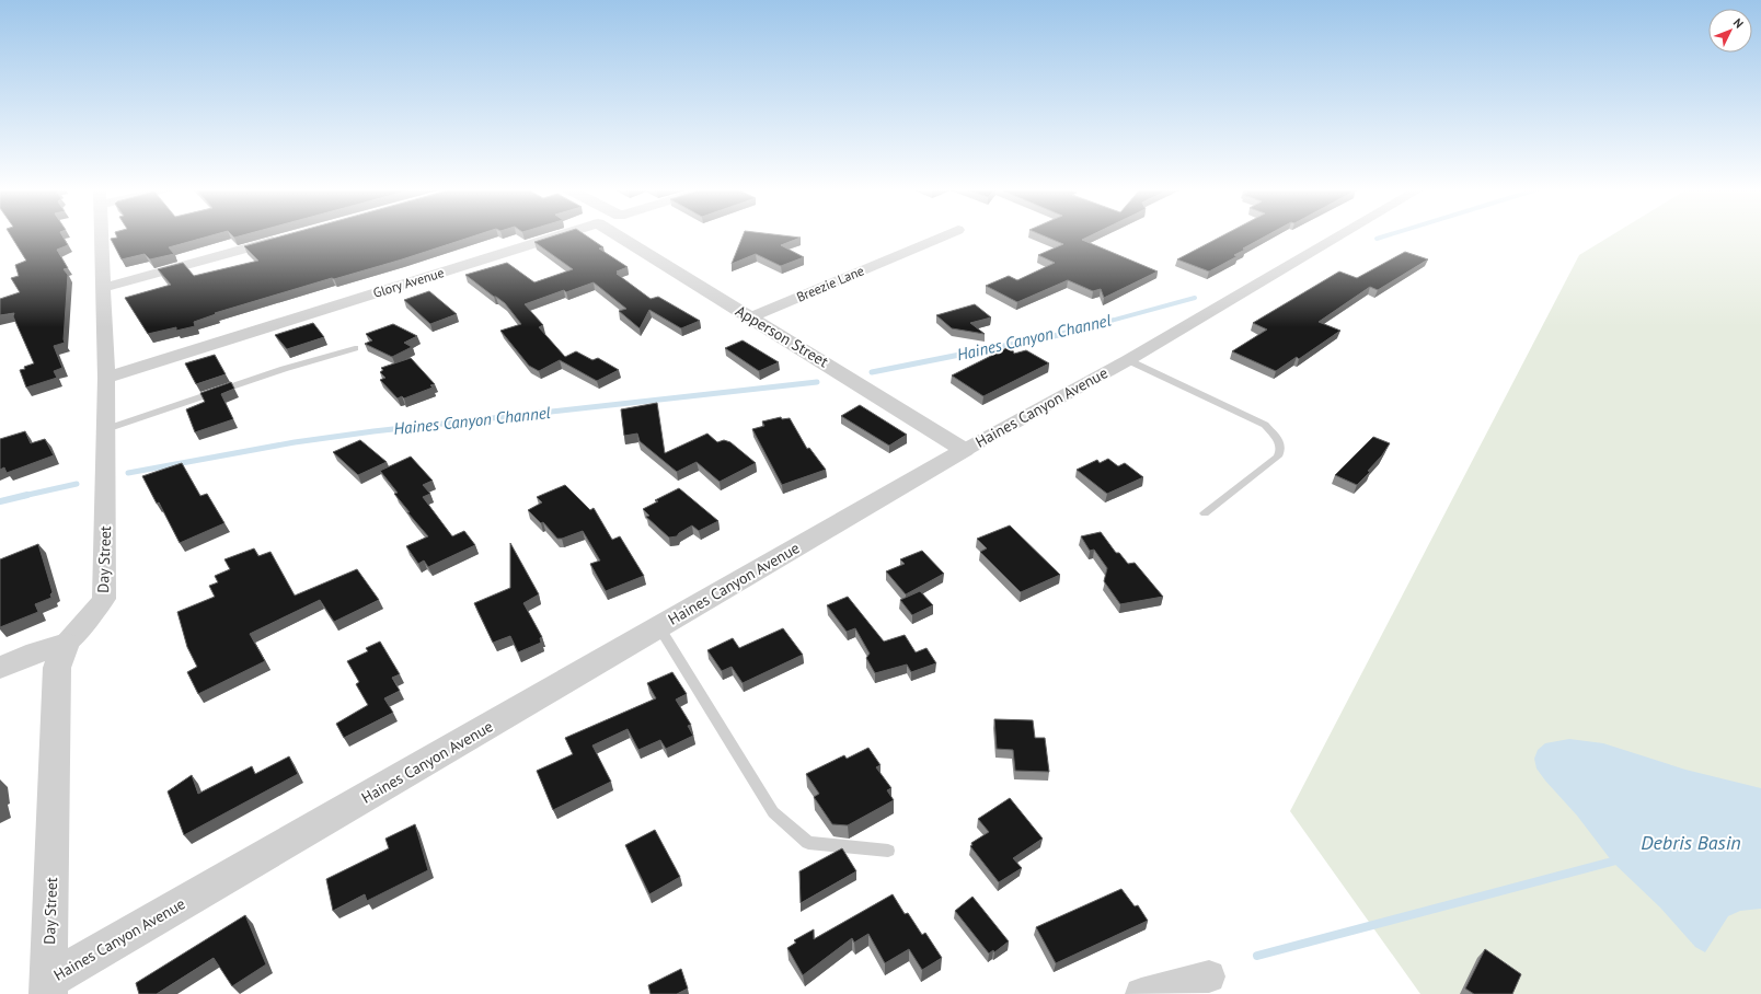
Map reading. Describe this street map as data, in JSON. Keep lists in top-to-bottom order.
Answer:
{
  "streets": {
    "street": [
      "Glory Avenue",
      "Breezie Lane",
      "Apperson Street",
      "Haines Canyon Avenue",
      "Day Street"
    ]
  },
  "crossings": [
    ["Glory Avenue", "Day Street"],
    ["Breezie Lane", "Apperson Street"],
    ["Apperson Street", "Haines Canyon Avenue"],
    ["Haines Canyon Avenue", "Day Street"]
  ],
  "water": ["Haines Canyon Channel", "Debris Basin"],
  "north": "top right"
}
